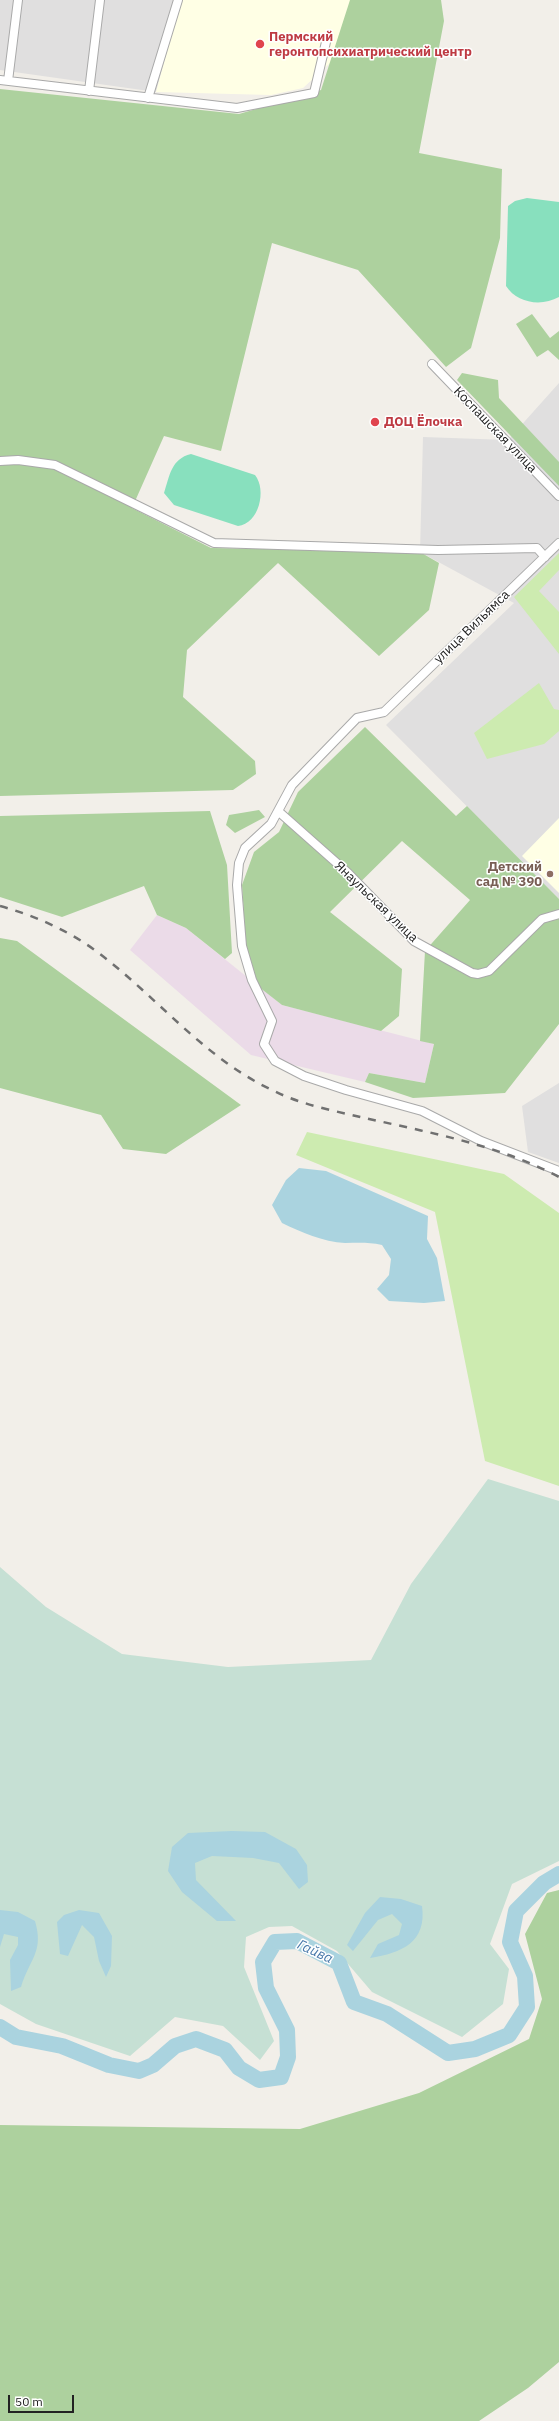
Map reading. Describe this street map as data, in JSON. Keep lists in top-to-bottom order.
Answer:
{
  "streets": {
    "street": ["Коспашская улица", "улица Вильямса", "Янаульская улица"]
  },
  "crossings": [
    ["улица Вильямса", "Янаульская улица"]
  ],
  "water": ["Гайва"],
  "places": ["Пермский геронтопсихиатрический центр", "ДОЦ Ёлочка", "Детский сад № 390"],
  "scale_bar": "50 m"
}
